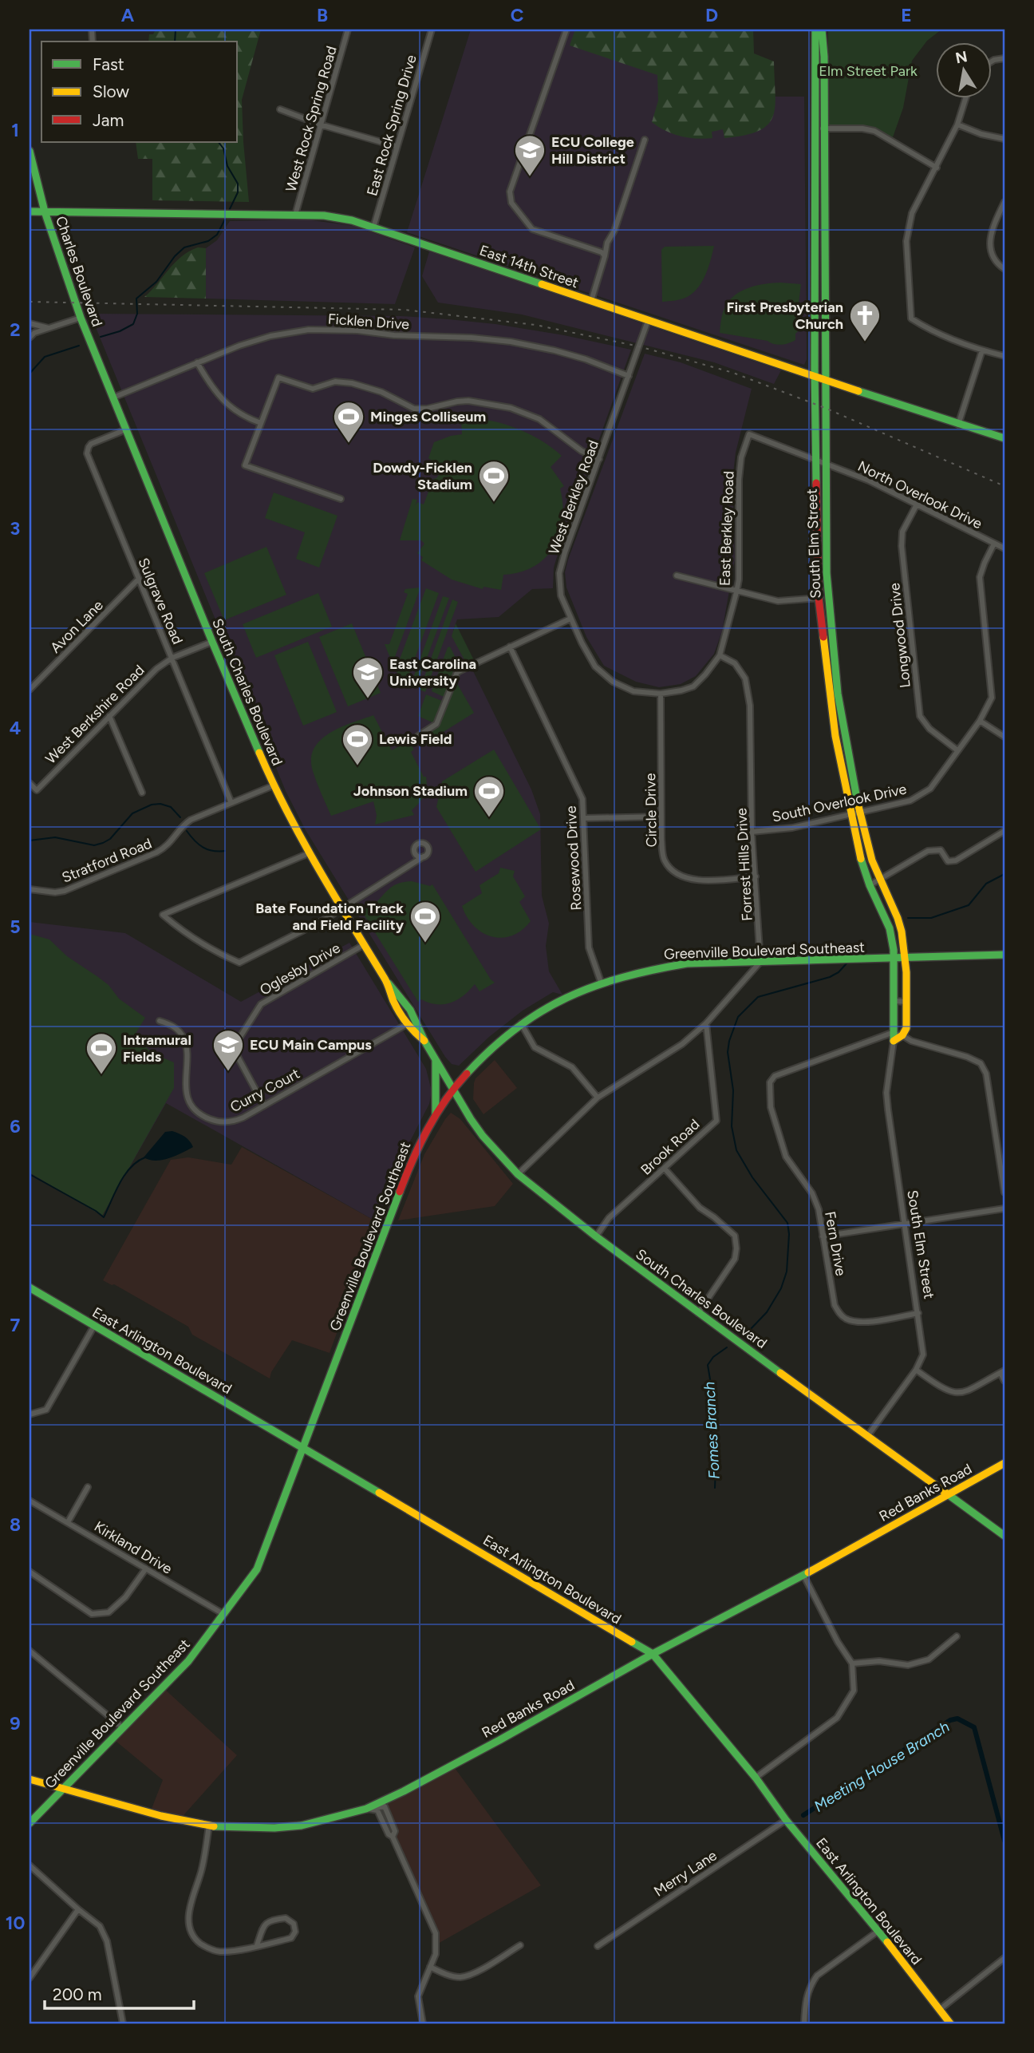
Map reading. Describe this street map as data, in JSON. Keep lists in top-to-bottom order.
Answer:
{
  "streets": {
    "main road": [
      "East 14th Street",
      "Charles Boulevard",
      "South Elm Street",
      "South Charles Boulevard",
      "Greenville Boulevard Southeast",
      "East Arlington Boulevard",
      "Red Banks Road"
    ],
    "street": [
      "West Rock Spring Road",
      "East Rock Spring Drive",
      "Ficklen Drive",
      "North Overlook Drive",
      "West Berkley Road",
      "East Berkley Road",
      "Sulgrave Road",
      "Avon Lane",
      "Longwood Drive",
      "West Berkshire Road",
      "South Overlook Drive",
      "Circle Drive",
      "Rosewood Drive",
      "Stratford Road",
      "Forrest Hills Drive",
      "Oglesby Drive",
      "Curry Court",
      "Brook Road",
      "Fern Drive",
      "Kirkland Drive",
      "Merry Lane"
    ]
  },
  "crossings": [
    ["West Rock Spring Road", "East 14th Street"],
    ["East Rock Spring Drive", "East 14th Street"],
    ["East 14th Street", "Charles Boulevard"],
    ["East 14th Street", "West Berkley Road"],
    ["East 14th Street", "South Elm Street"],
    ["Charles Boulevard", "Ficklen Drive"],
    ["Charles Boulevard", "South Charles Boulevard"],
    ["Ficklen Drive", "West Berkley Road"],
    ["Ficklen Drive", "South Charles Boulevard"],
    ["North Overlook Drive", "East Berkley Road"],
    ["North Overlook Drive", "South Elm Street"],
    ["North Overlook Drive", "Longwood Drive"],
    ["North Overlook Drive", "South Overlook Drive"],
    ["West Berkley Road", "East Berkley Road"],
    ["West Berkley Road", "Circle Drive"],
    ["West Berkley Road", "Forrest Hills Drive"],
    ["East Berkley Road", "Forrest Hills Drive"],
    ["South Elm Street", "South Charles Boulevard"],
    ["South Elm Street", "South Overlook Drive"],
    ["South Elm Street", "Greenville Boulevard Southeast"],
    ["South Elm Street", "Fern Drive"],
    ["Sulgrave Road", "Avon Lane"],
    ["Sulgrave Road", "South Charles Boulevard"],
    ["Sulgrave Road", "West Berkshire Road"],
    ["Sulgrave Road", "Stratford Road"],
    ["Longwood Drive", "South Overlook Drive"],
    ["South Charles Boulevard", "West Berkshire Road"],
    ["South Charles Boulevard", "Stratford Road"],
    ["South Charles Boulevard", "Greenville Boulevard Southeast"],
    ["South Charles Boulevard", "Oglesby Drive"],
    ["South Charles Boulevard", "Curry Court"],
    ["South Charles Boulevard", "Brook Road"],
    ["South Charles Boulevard", "Red Banks Road"],
    ["South Overlook Drive", "Forrest Hills Drive"],
    ["Circle Drive", "Forrest Hills Drive"],
    ["Rosewood Drive", "Greenville Boulevard Southeast"],
    ["Forrest Hills Drive", "Greenville Boulevard Southeast"],
    ["Greenville Boulevard Southeast", "East Arlington Boulevard"],
    ["Greenville Boulevard Southeast", "Red Banks Road"],
    ["Greenville Boulevard Southeast", "Kirkland Drive"],
    ["Oglesby Drive", "Curry Court"],
    ["East Arlington Boulevard", "Red Banks Road"],
    ["East Arlington Boulevard", "Merry Lane"]
  ],
  "water": ["Fomes Branch", "Meeting House Branch"],
  "parks": ["Elm Street Park"],
  "places": {
    "school or university": ["ECU College Hill District", "East Carolina University", "ECU Main Campus"],
    "church": ["First Presbyterian Church"],
    "sports": [
      "Minges Colliseum",
      "Dowdy-Ficklen Stadium",
      "Lewis Field",
      "Johnson Stadium",
      "Bate Foundation Track and Field Facility",
      "Intramural Fields"
    ]
  },
  "legend": ["Fast", "Slow", "Jam"],
  "scale_bar": "200 m",
  "north": "top",
  "grid": {
    "columns": [
      "A",
      "B",
      "C",
      "D",
      "E"
    ],
    "rows": [
      "1",
      "2",
      "3",
      "4",
      "5",
      "6",
      "7",
      "8",
      "9",
      "10"
    ]
  }
}
